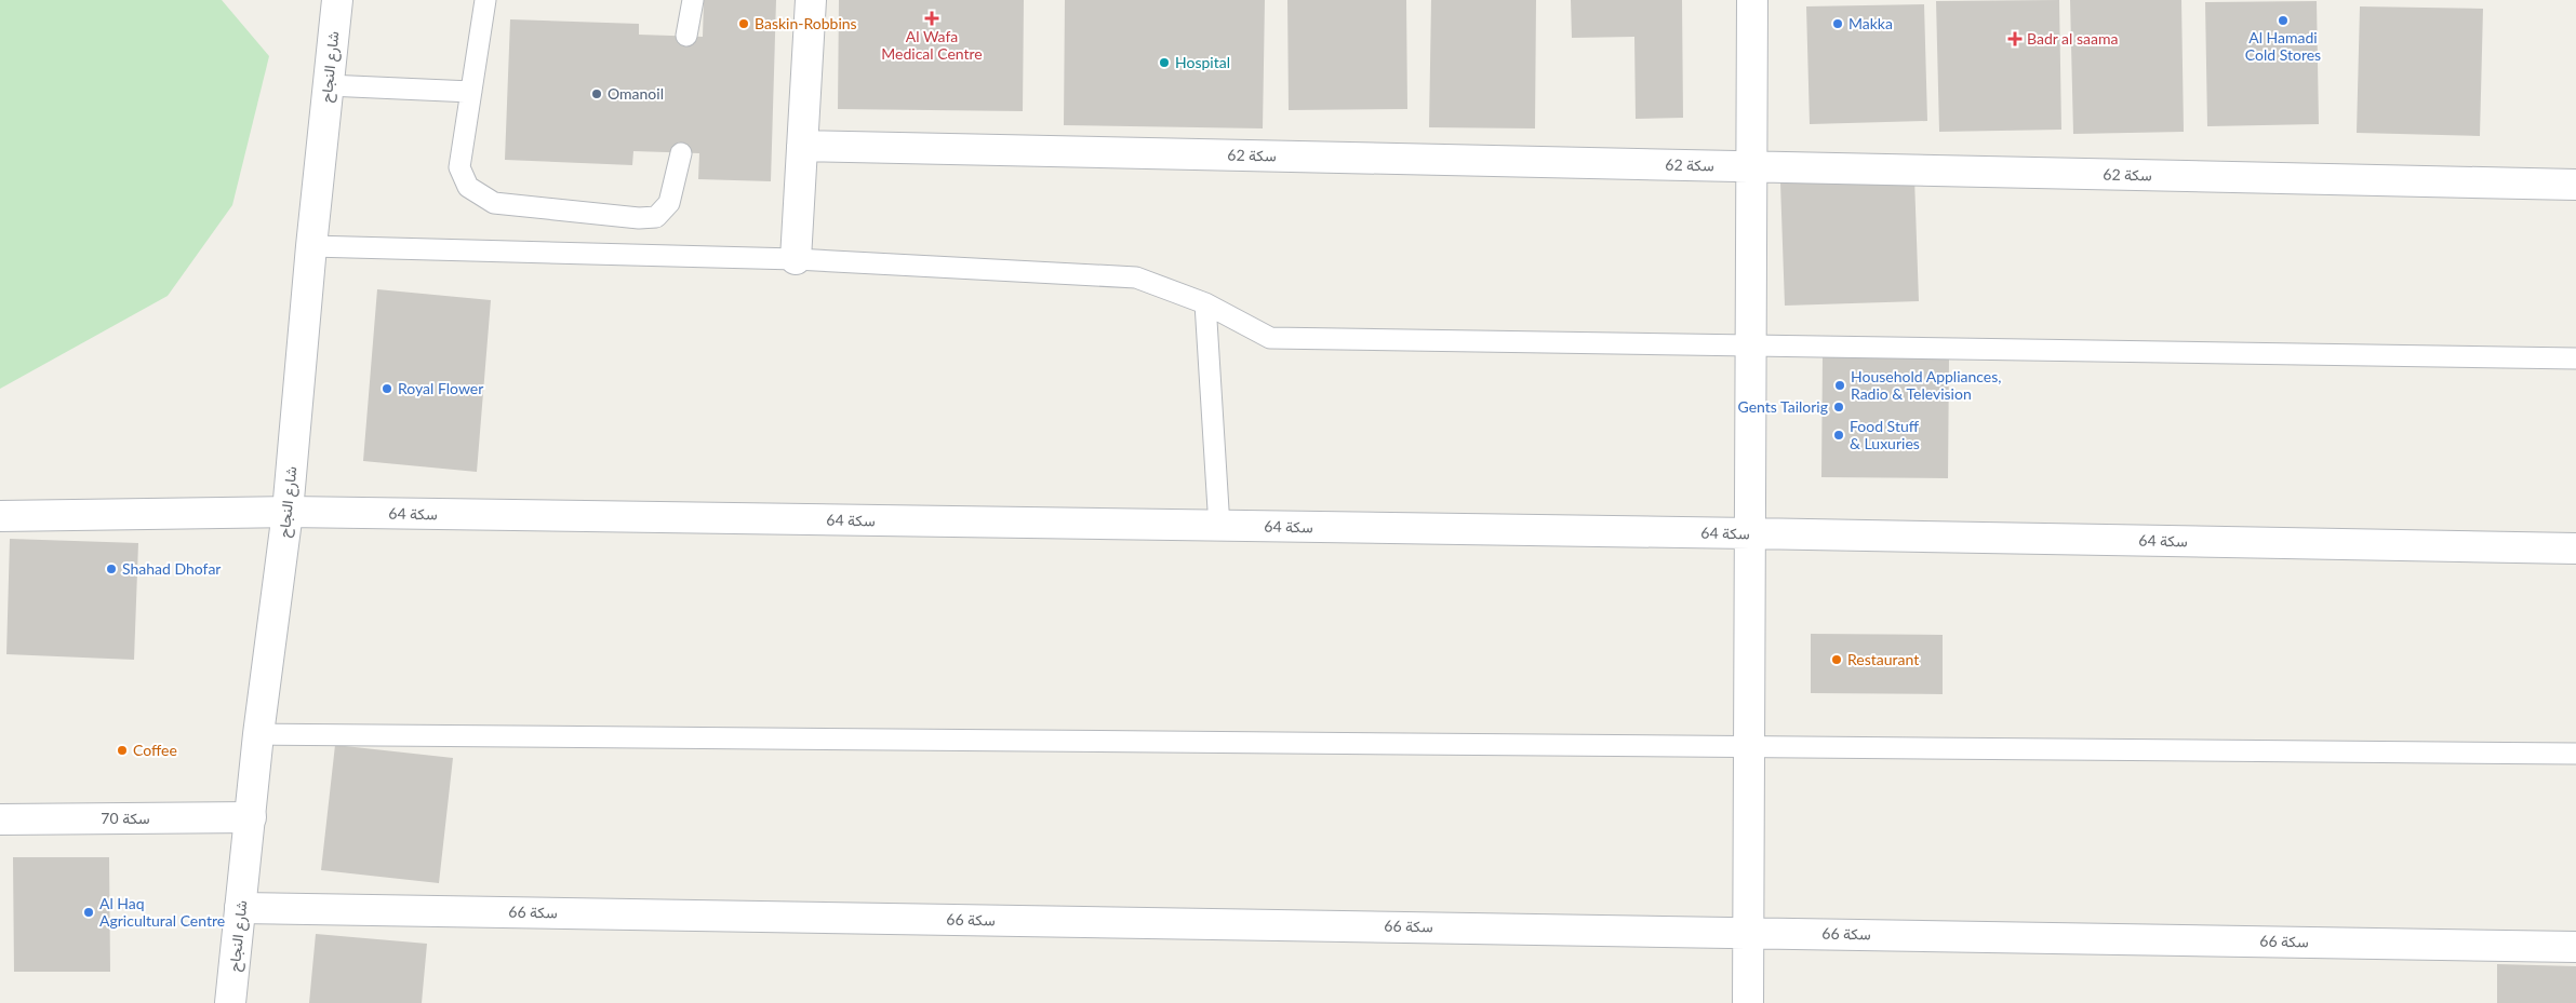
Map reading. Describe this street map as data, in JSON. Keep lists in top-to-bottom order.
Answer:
{
  "streets": {
    "street": [
      "شارع النجاح",
      "سكة 62",
      "سكة 64",
      "سكة 70",
      "سكة 66"
    ]
  },
  "crossings": [
    ["شارع النجاح", "سكة 64"],
    ["شارع النجاح", "سكة 70"],
    ["شارع النجاح", "سكة 66"]
  ],
  "places": {
    "health": ["Al Wafa Medical Centre", "Badr al saama"],
    "other": [
      "Al Hamadi Cold Stores",
      "Baskin-Robbins",
      "Makka",
      "Hospital",
      "Omanoil",
      "Household Appliances, Radio & Television",
      "Royal Flower",
      "Gents Tailorig",
      "Food Stuff & Luxuries",
      "Shahad Dhofar",
      "Restaurant",
      "Coffee",
      "Al Haq Agricultural Centre"
    ]
  }
}
